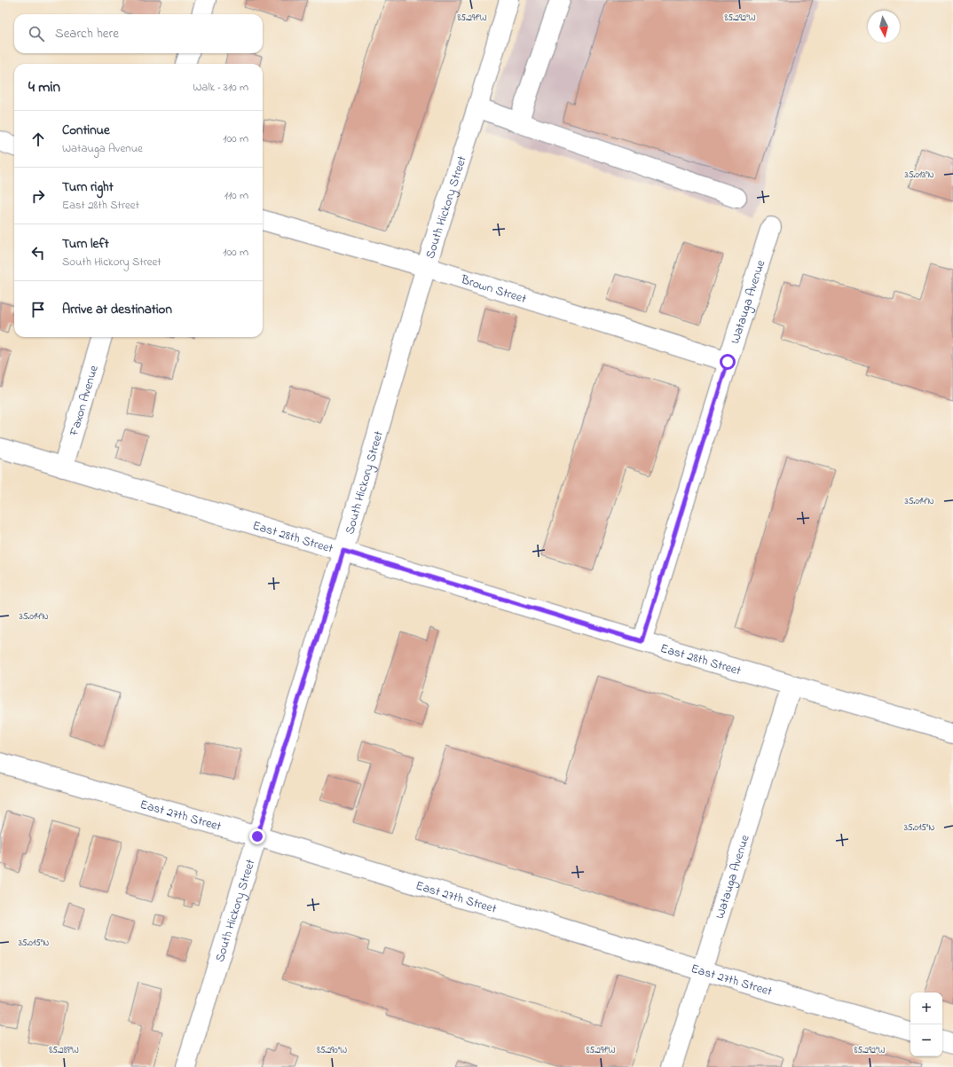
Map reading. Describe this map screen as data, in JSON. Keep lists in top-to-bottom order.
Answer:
{
  "streets": {
    "street": [
      "South Hickory Street",
      "Brown Street",
      "Watauga Avenue",
      "Faxon Avenue",
      "East 28th Street",
      "East 27th Street"
    ]
  },
  "crossings": [
    ["South Hickory Street", "Brown Street"],
    ["South Hickory Street", "East 28th Street"],
    ["South Hickory Street", "East 27th Street"],
    ["Brown Street", "Watauga Avenue"],
    ["Watauga Avenue", "East 28th Street"],
    ["Watauga Avenue", "East 27th Street"],
    ["Faxon Avenue", "East 28th Street"]
  ],
  "north": "bottom",
  "page": {
    "search": "Search here",
    "heading": ["4 min", "Walk · 310 m"],
    "list": [
      ["Continue", "Watauga Avenue", "100 m"],
      ["Turn right", "East 28th Street", "110 m"],
      ["Turn left", "South Hickory Street", "100 m"],
      "Arrive at destination"
    ],
    "map_buttons": ["+", "−"]
  },
  "coordinates": [
    "85.291°W",
    "85.292°W",
    "35.013°N",
    "35.014°N",
    "35.015°N",
    "85.289°W",
    "85.290°W"
  ]
}
